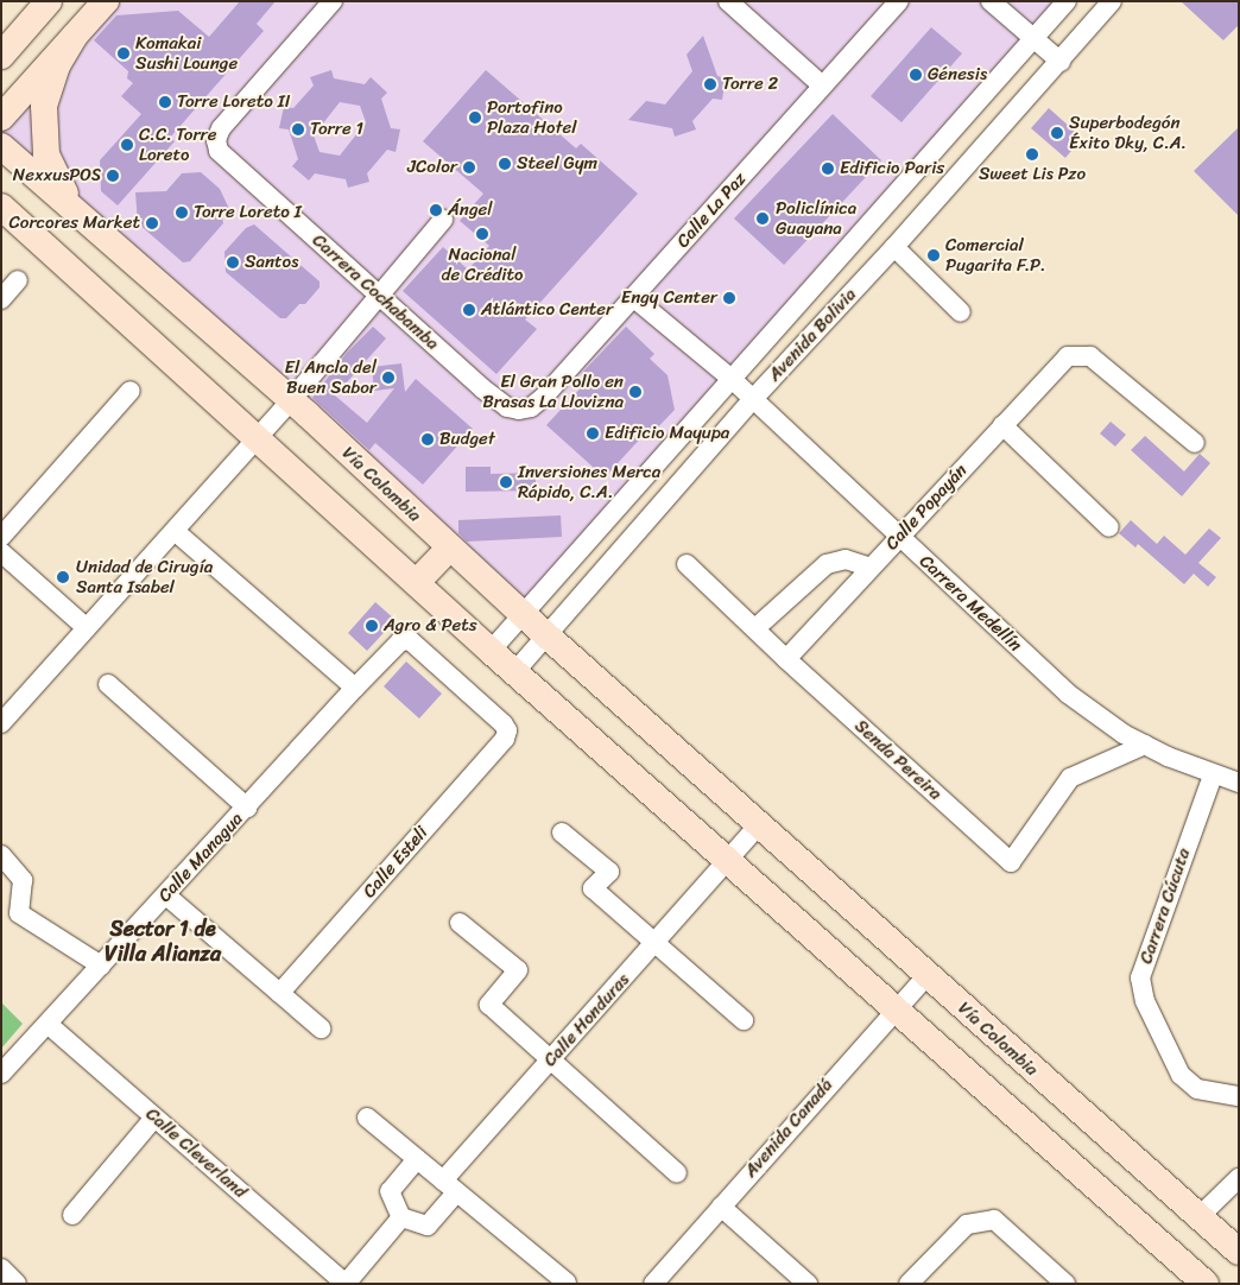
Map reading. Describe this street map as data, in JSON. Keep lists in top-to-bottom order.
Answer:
{
  "streets": {
    "main road": ["Vía Colombia"],
    "street": [
      "Calle La Paz",
      "Carrera Cochabamba",
      "Avenida Bolivia",
      "Calle Popayán",
      "Carrera Medellín",
      "Senda Pereira",
      "Calle Managua",
      "Calle Esteli",
      "Carrera Cúcuta",
      "Calle Honduras",
      "Avenida Canadá",
      "Calle Cleverland"
    ]
  },
  "crossings": [
    ["Calle La Paz", "Carrera Cochabamba"],
    ["Calle La Paz", "Carrera Medellín"],
    ["Avenida Bolivia", "Vía Colombia"],
    ["Avenida Bolivia", "Carrera Medellín"],
    ["Vía Colombia", "Avenida Canadá"],
    ["Calle Popayán", "Carrera Medellín"],
    ["Calle Popayán", "Senda Pereira"],
    ["Carrera Medellín", "Senda Pereira"],
    ["Carrera Medellín", "Carrera Cúcuta"],
    ["Calle Managua", "Calle Esteli"],
    ["Calle Managua", "Calle Cleverland"]
  ],
  "districts": ["Sector 1 de Villa Alianza"],
  "places": [
    "Komakai Sushi Lounge",
    "Génesis",
    "Torre 2",
    "Torre Loreto II",
    "Portofino Plaza Hotel",
    "Torre 1",
    "Superbodegón Éxito Dky, C.A.",
    "C.C. Torre Loreto",
    "Sweet Lis Pzo",
    "Steel Gym",
    "JColor",
    "Edificio Paris",
    "NexxusPOS",
    "Ángel",
    "Torre Loreto I",
    "Policlínica Guayana",
    "Corcores Market",
    "Nacional de Crédito",
    "Comercial Pugarita F.P.",
    "Santos",
    "Engy Center",
    "Atlántico Center",
    "El Ancla del Buen Sabor",
    "El Gran Pollo en Brasas La Llovizna",
    "Edificio Mayupa",
    "Budget",
    "Inversiones Merca Rápido, C.A.",
    "Unidad de Cirugía Santa Isabel",
    "Agro & Pets"
  ]
}
